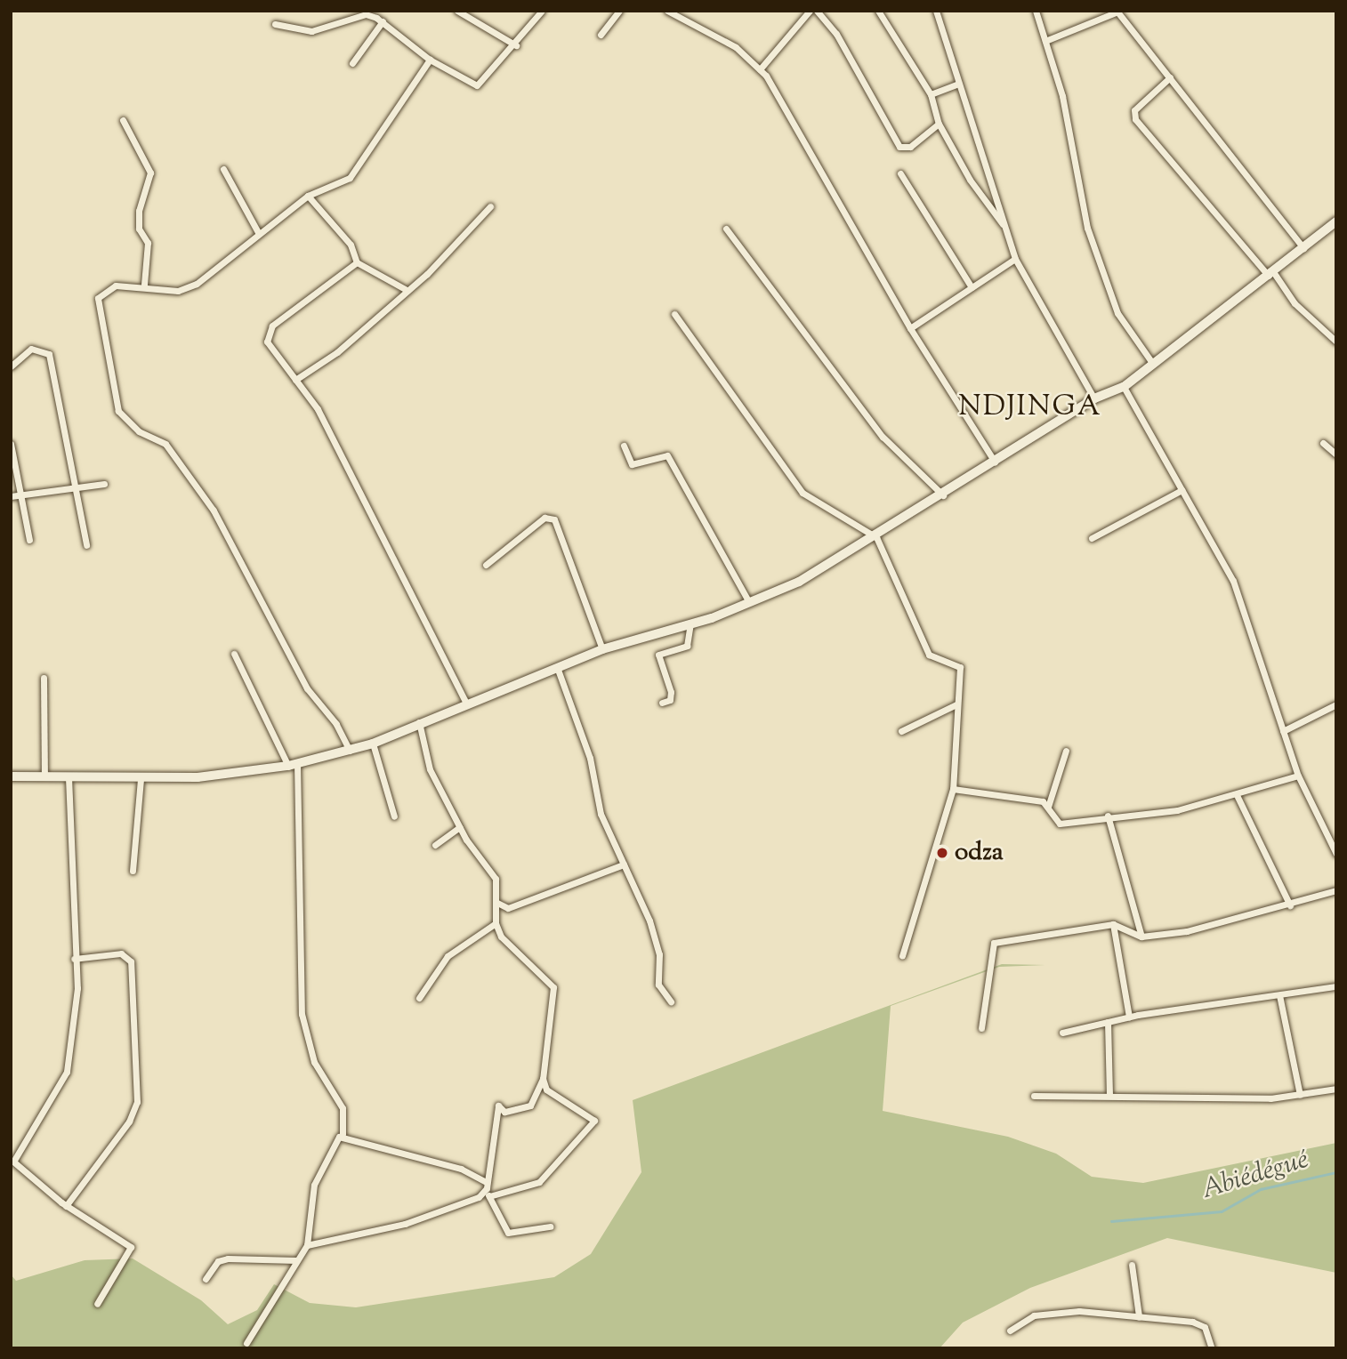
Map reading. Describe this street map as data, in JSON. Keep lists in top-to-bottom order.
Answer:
{
  "districts": ["NDJINGA"],
  "water": ["Abiédégué"],
  "places": ["odza"]
}
